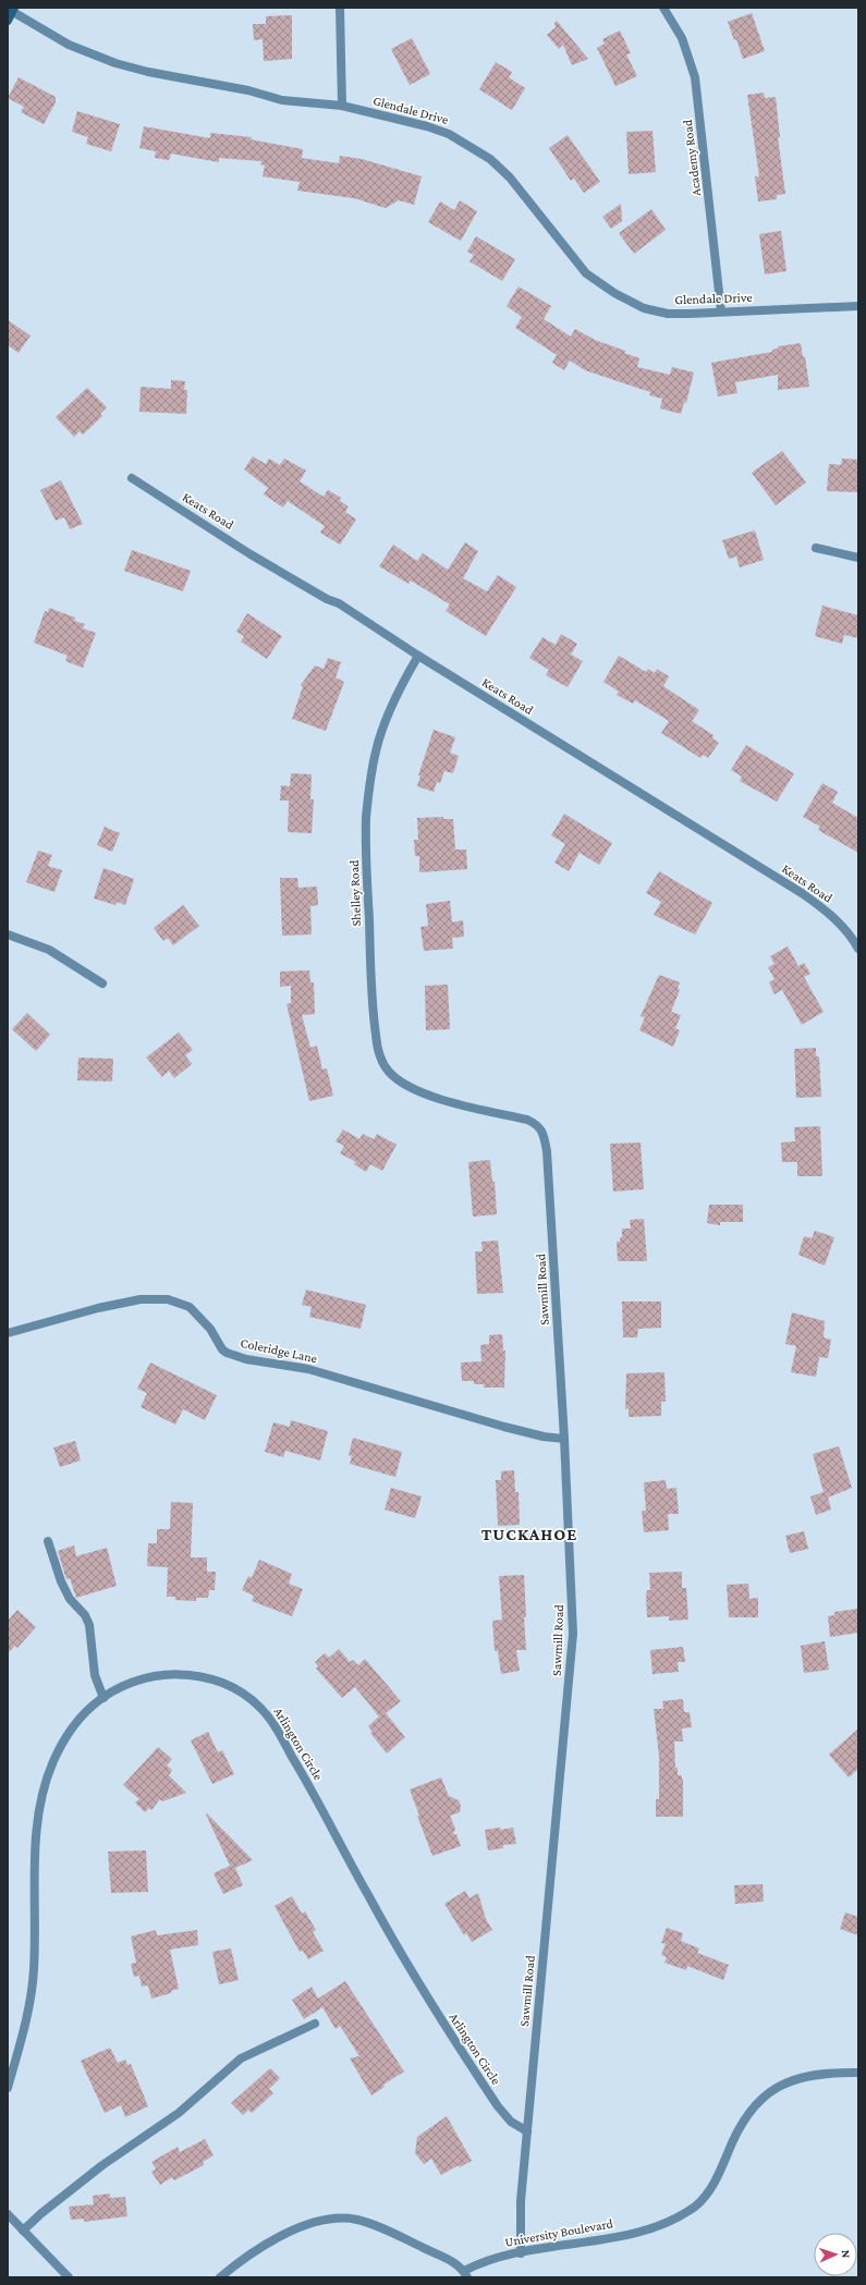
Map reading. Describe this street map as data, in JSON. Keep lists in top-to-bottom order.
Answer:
{
  "streets": {
    "street": [
      "Glendale Drive",
      "Academy Road",
      "Keats Road",
      "Shelley Road",
      "Sawmill Road",
      "Coleridge Lane",
      "Arlington Circle",
      "University Boulevard"
    ]
  },
  "crossings": [
    ["Glendale Drive", "Academy Road"],
    ["Keats Road", "Shelley Road"],
    ["Shelley Road", "Sawmill Road"],
    ["Sawmill Road", "Coleridge Lane"],
    ["Sawmill Road", "Arlington Circle"],
    ["Sawmill Road", "University Boulevard"]
  ],
  "districts": ["TUCKAHOE"],
  "north": "right"
}
